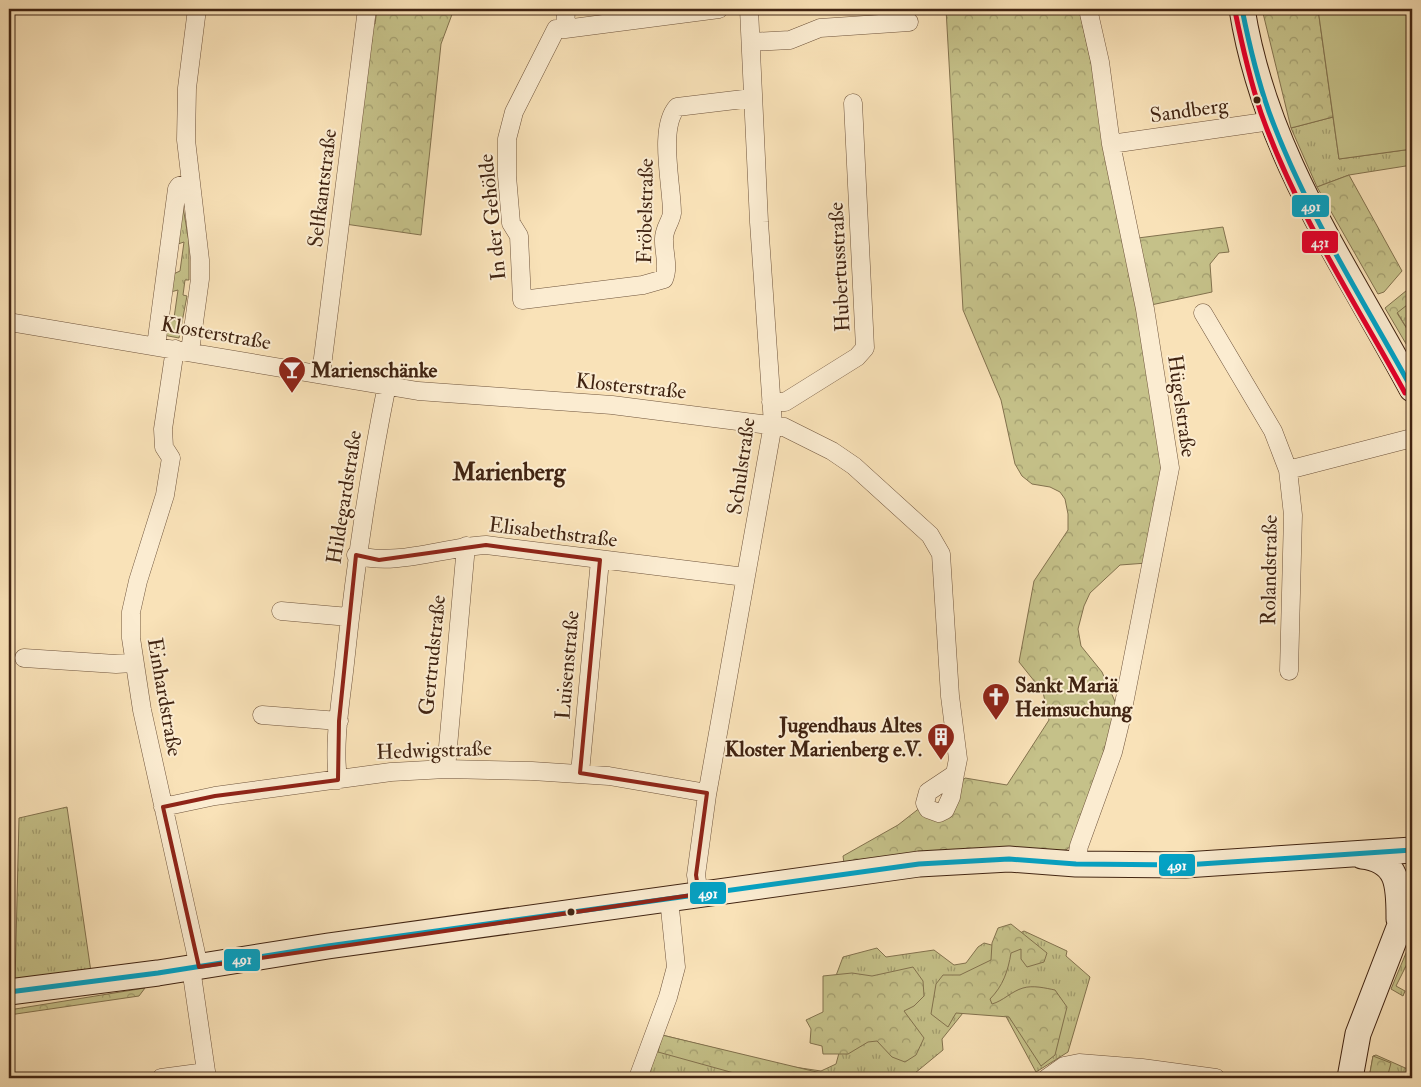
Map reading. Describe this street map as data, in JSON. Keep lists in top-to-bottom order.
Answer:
{
  "streets": {
    "street": [
      "Sandberg",
      "Selfkantstraße",
      "Fröbelstraße",
      "In der Gehölde",
      "Hubertusstraße",
      "Klosterstraße",
      "Hügelstraße",
      "Schulstraße",
      "Hildegardstraße",
      "Elisabethstraße",
      "Rolandstraße",
      "Gertrudstraße",
      "Luisenstraße",
      "Einhardstraße",
      "Hedwigstraße"
    ]
  },
  "crossings": [
    ["Sandberg", "Hügelstraße"],
    ["Selfkantstraße", "Klosterstraße"],
    ["Fröbelstraße", "In der Gehölde"],
    ["Fröbelstraße", "Schulstraße"],
    ["Hubertusstraße", "Schulstraße"],
    ["Klosterstraße", "Schulstraße"],
    ["Klosterstraße", "Hildegardstraße"],
    ["Klosterstraße", "Einhardstraße"],
    ["Schulstraße", "Elisabethstraße"],
    ["Schulstraße", "Hedwigstraße"],
    ["Hildegardstraße", "Elisabethstraße"],
    ["Hildegardstraße", "Hedwigstraße"],
    ["Elisabethstraße", "Gertrudstraße"],
    ["Elisabethstraße", "Luisenstraße"],
    ["Gertrudstraße", "Hedwigstraße"],
    ["Luisenstraße", "Hedwigstraße"],
    ["Einhardstraße", "Hedwigstraße"]
  ],
  "districts": ["Marienberg"],
  "places": {
    "bar": ["Marienschänke"],
    "church": ["Sankt Mariä Heimsuchung"],
    "building": ["Jugendhaus Altes Kloster Marienberg e.V."]
  },
  "lines": ["transit line 491", "transit line 431"]
}
